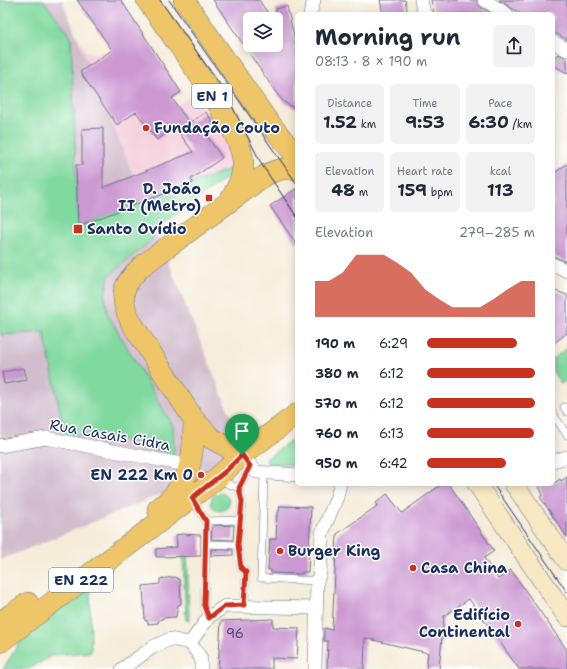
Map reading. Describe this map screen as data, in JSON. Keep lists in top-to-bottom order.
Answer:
{
  "streets": {
    "main road": ["EN 1", "EN 222"],
    "street": ["Rua Casais Cidra"]
  },
  "places": {
    "other": [
      "Fundação Couto",
      "EN 222 Km 0",
      "Burger King",
      "Casa China",
      "Edifício Continental"
    ],
    "transit": ["D. João II (Metro)", "Santo Ovídio"]
  },
  "house_numbers": ["96"],
  "page": {
    "heading": ["Morning run", "08:13 · 8 × 190 m"],
    "stats": [
      ["Distance", "1.52 km"],
      ["Time", "9:53"],
      ["Pace", "6:30 /km"],
      ["Elevation", "48 m"],
      ["Heart rate", "159 bpm"],
      ["kcal", "113"]
    ],
    "chart": ["Elevation", "279–285 m"],
    "list": [
      {
        "name": "190 m",
        "note": "6:29"
      },
      {
        "name": "380 m",
        "note": "6:12"
      },
      {
        "name": "570 m",
        "note": "6:12"
      },
      {
        "name": "760 m",
        "note": "6:13"
      },
      {
        "name": "950 m",
        "note": "6:42"
      }
    ]
  }
}
